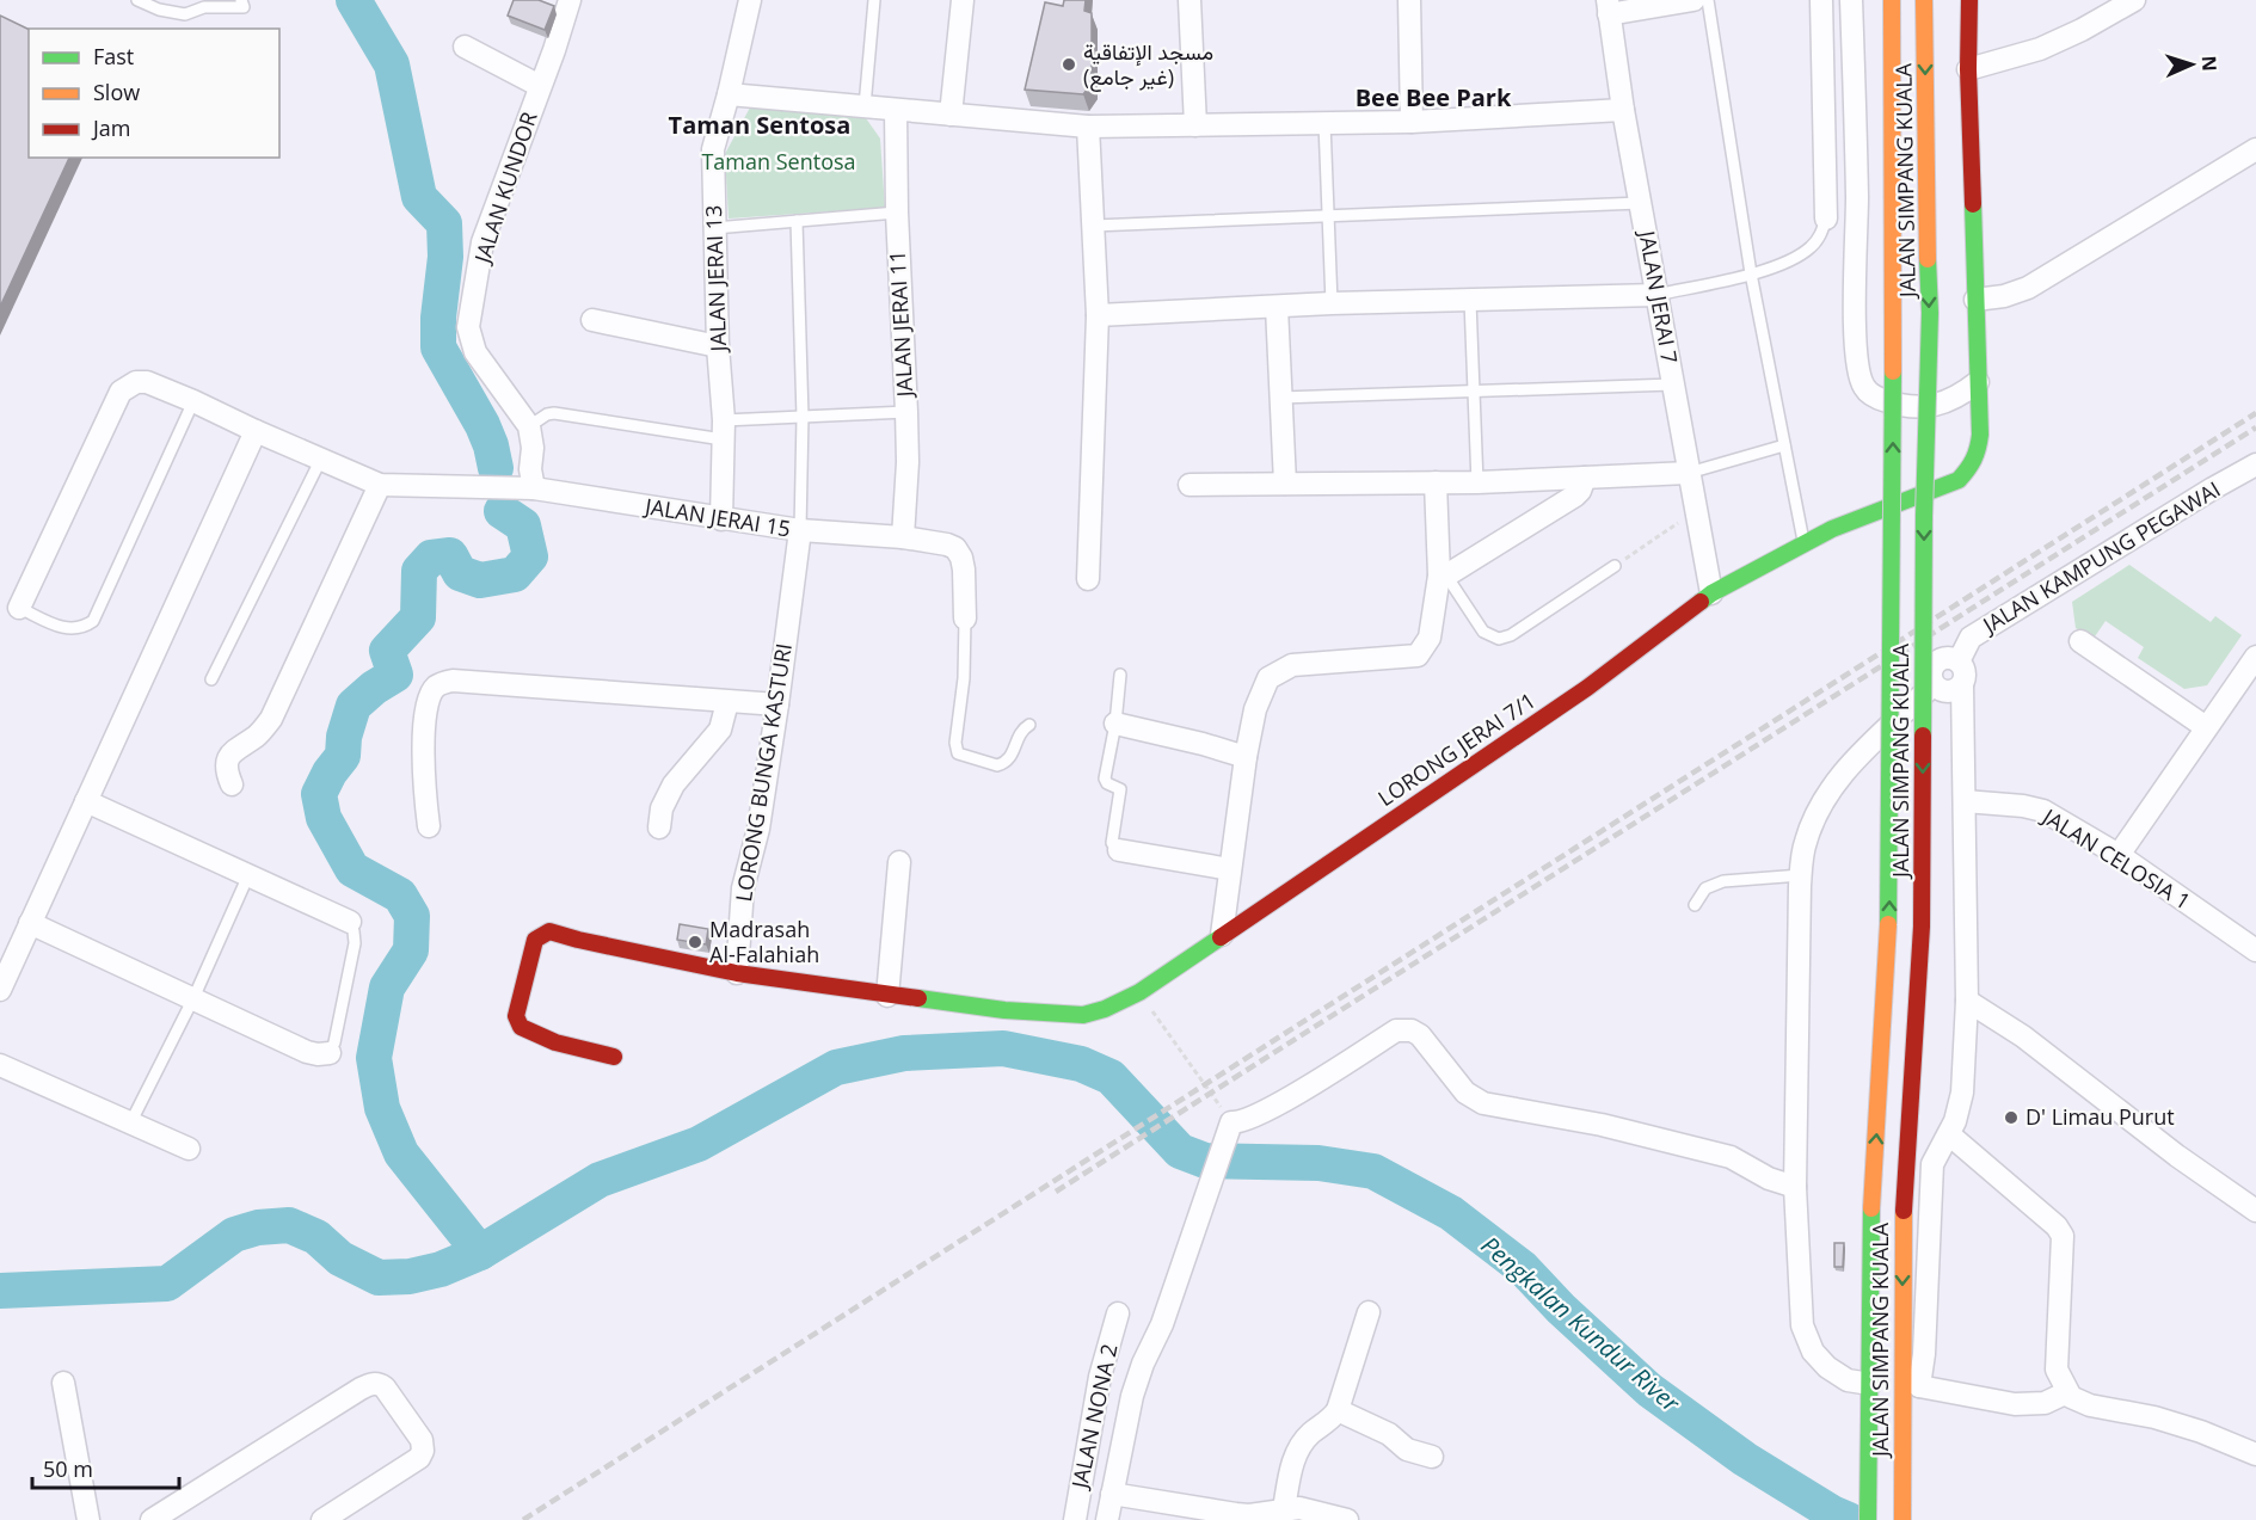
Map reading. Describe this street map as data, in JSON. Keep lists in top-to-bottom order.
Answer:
{
  "streets": {
    "main road": ["JALAN SIMPANG KUALA", "LORONG JERAI 7/1"],
    "street": [
      "JALAN KUNDOR",
      "JALAN JERAI 13",
      "JALAN JERAI 7",
      "JALAN JERAI 11",
      "JALAN JERAI 15",
      "JALAN KAMPUNG PEGAWAI",
      "LORONG BUNGA KASTURI",
      "JALAN CELOSIA 1",
      "JALAN NONA 2"
    ]
  },
  "crossings": [
    ["JALAN JERAI 13", "JALAN JERAI 15"],
    ["JALAN JERAI 7", "LORONG JERAI 7/1"],
    ["JALAN JERAI 11", "JALAN JERAI 15"],
    ["JALAN JERAI 15", "LORONG BUNGA KASTURI"],
    ["LORONG JERAI 7/1", "LORONG BUNGA KASTURI"]
  ],
  "districts": ["Bee Bee Park", "Taman Sentosa"],
  "water": ["Pengkalan Kundur River"],
  "parks": ["Taman Sentosa"],
  "places": ["مسجد الإتفاقية (غير جامع)", "Madrasah Al-Falahiah", "D' Limau Purut"],
  "legend": ["Fast", "Slow", "Jam"],
  "scale_bar": "50 m",
  "north": "right"
}
